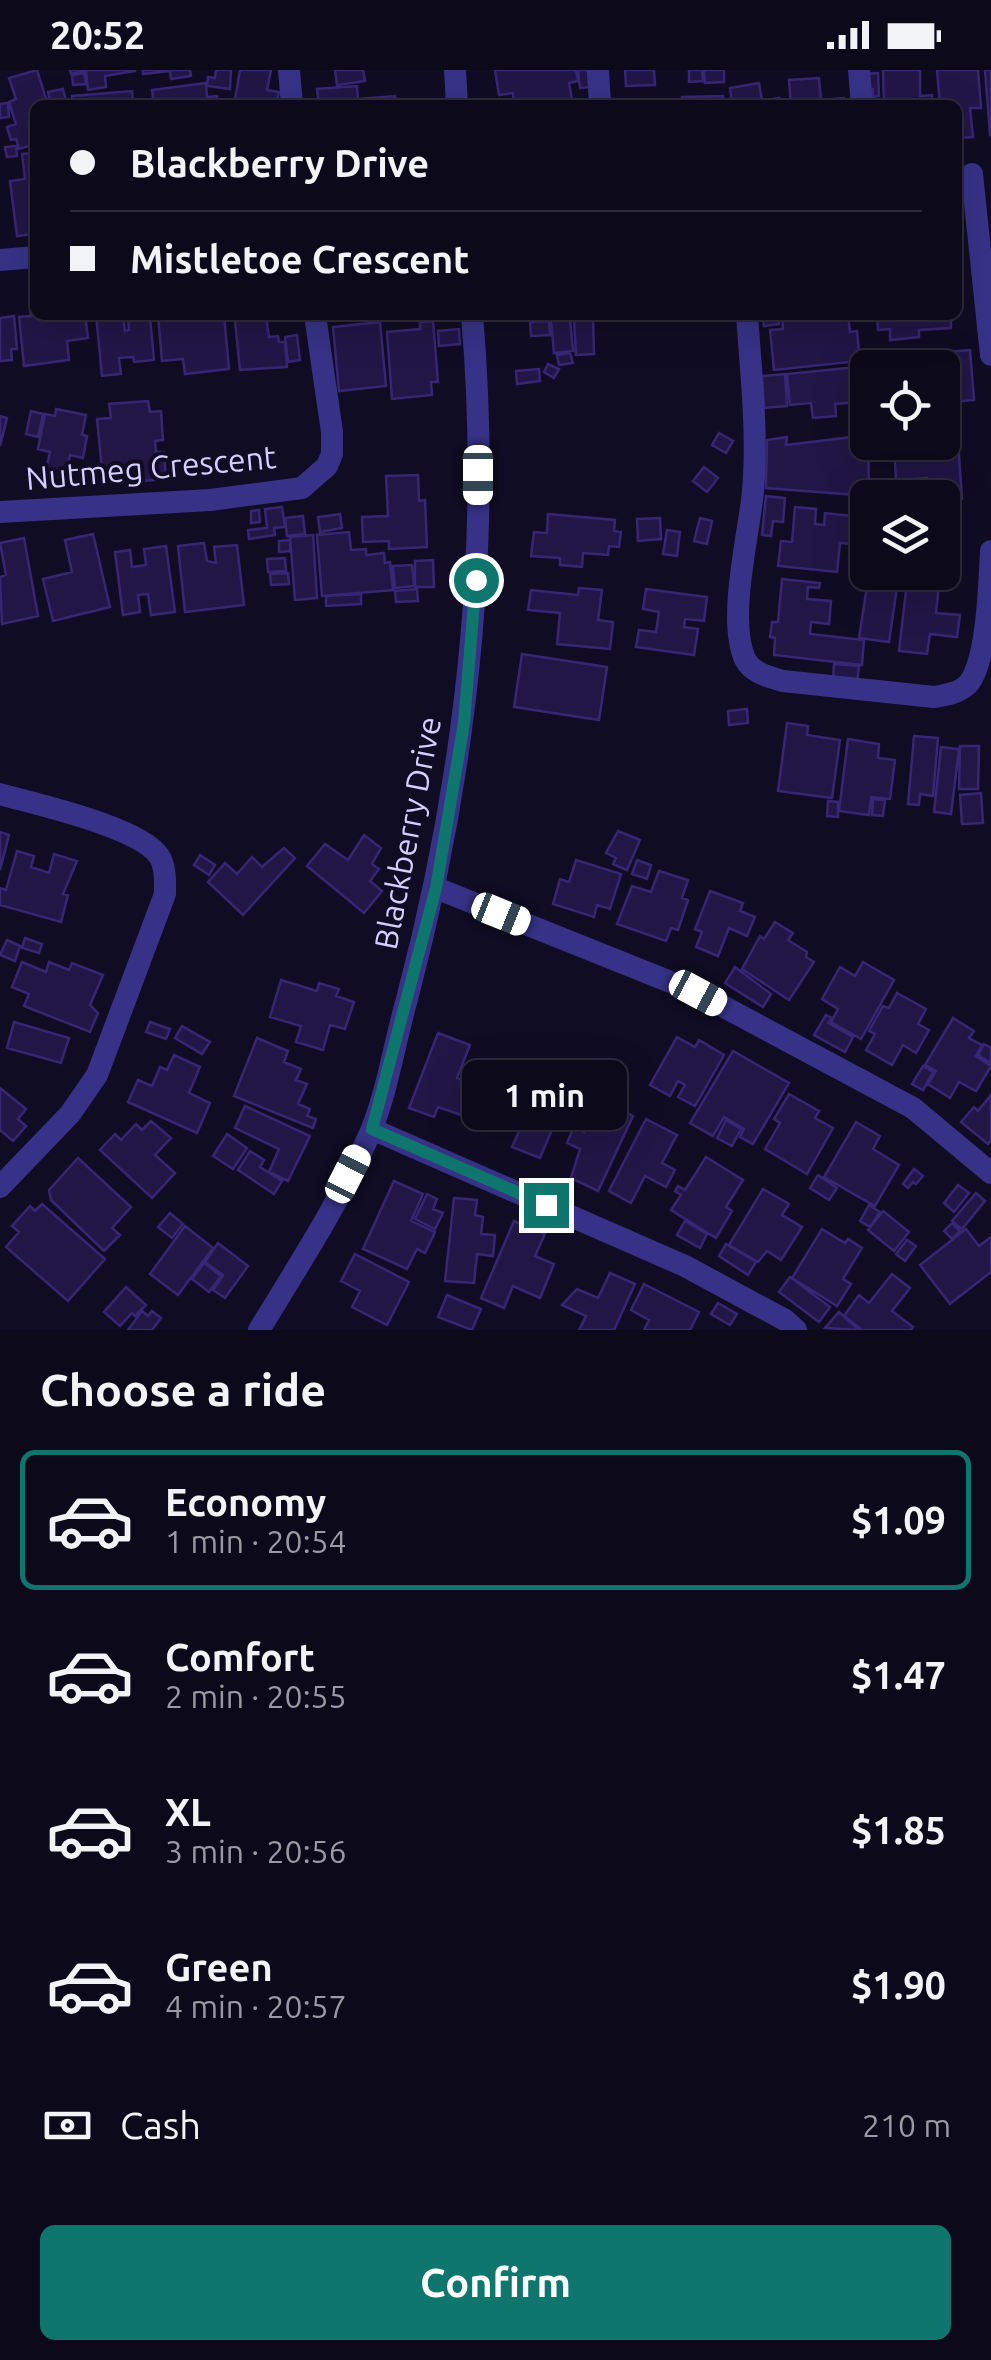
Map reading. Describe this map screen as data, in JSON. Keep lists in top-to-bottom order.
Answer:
{
  "streets": {
    "street": ["Nutmeg Crescent", "Blackberry Drive"]
  },
  "page": {
    "status": "20:52",
    "banner": ["Blackberry Drive", "Mistletoe Crescent"],
    "bubble": "1 min",
    "heading": "Choose a ride",
    "list": [
      {
        "name": "Economy",
        "note": "1 min · 20:54",
        "value": "$1.09"
      },
      {
        "name": "Comfort",
        "note": "2 min · 20:55",
        "value": "$1.47"
      },
      {
        "name": "XL",
        "note": "3 min · 20:56",
        "value": "$1.85"
      },
      {
        "name": "Green",
        "note": "4 min · 20:57",
        "value": "$1.90"
      }
    ],
    "pay": ["Cash", "210 m"],
    "buttons": "Confirm"
  }
}
